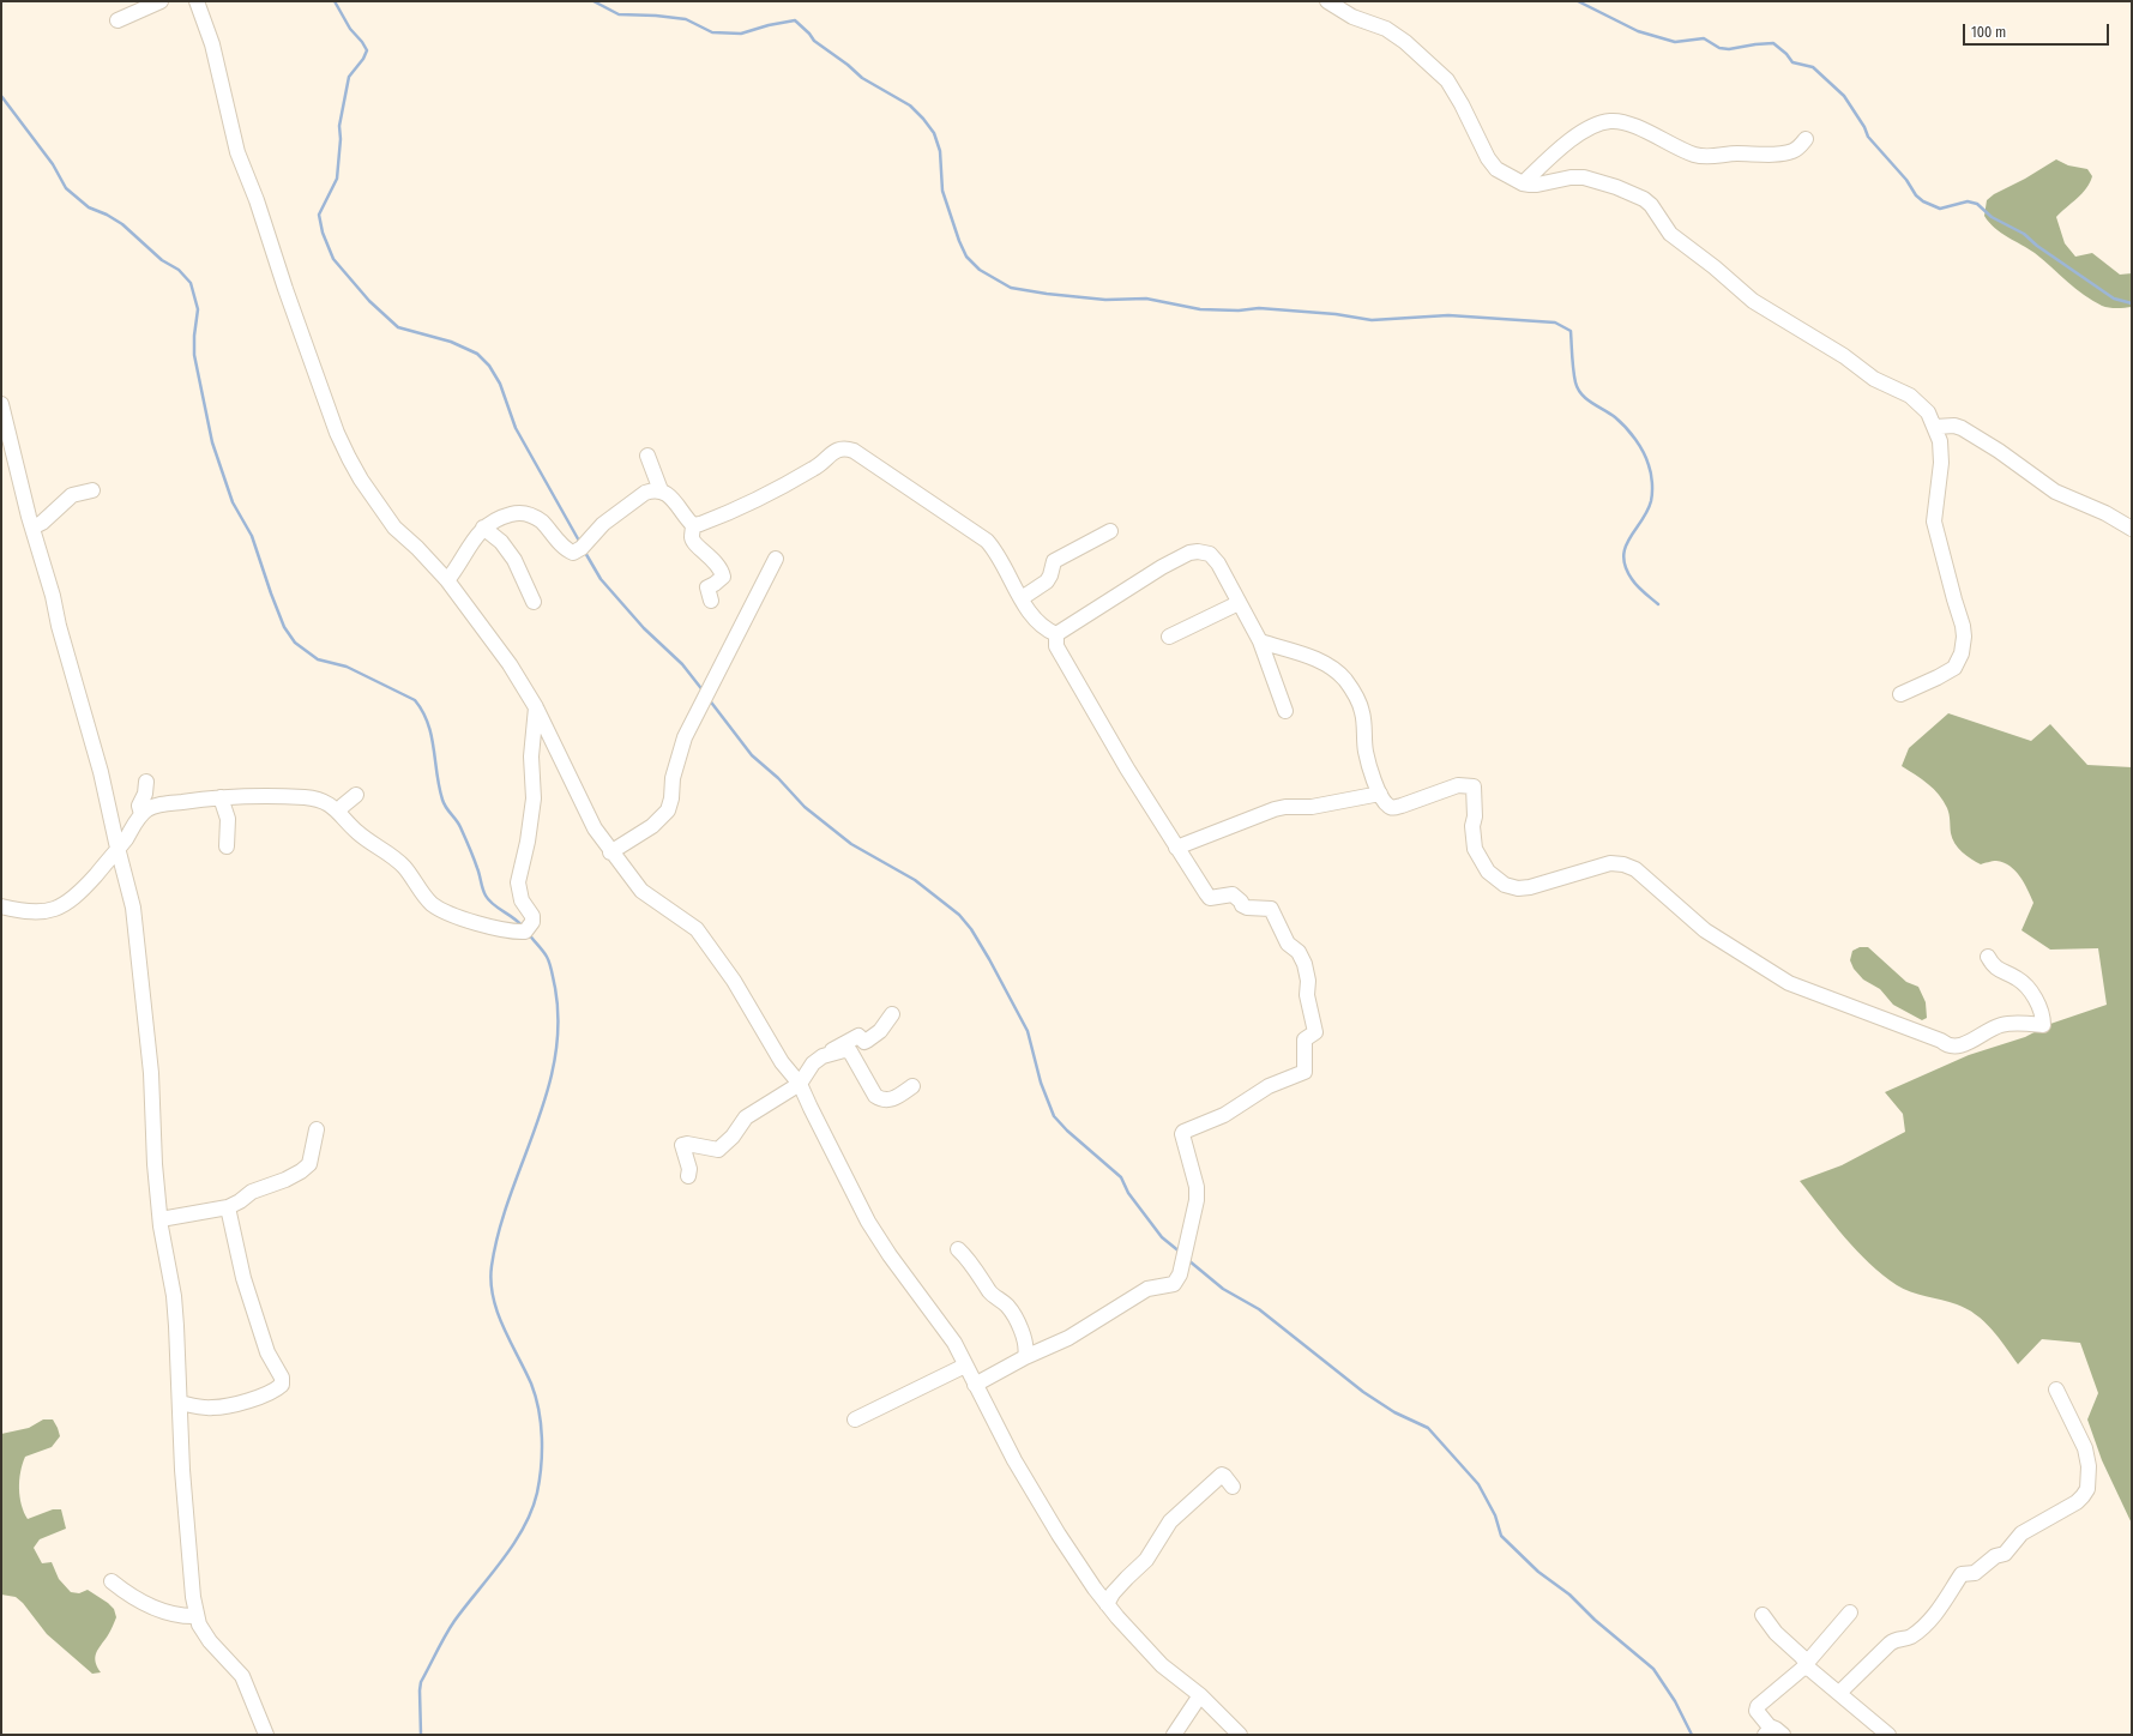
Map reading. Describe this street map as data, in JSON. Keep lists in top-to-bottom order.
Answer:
{
  "scale_bar": "100 m"
}
